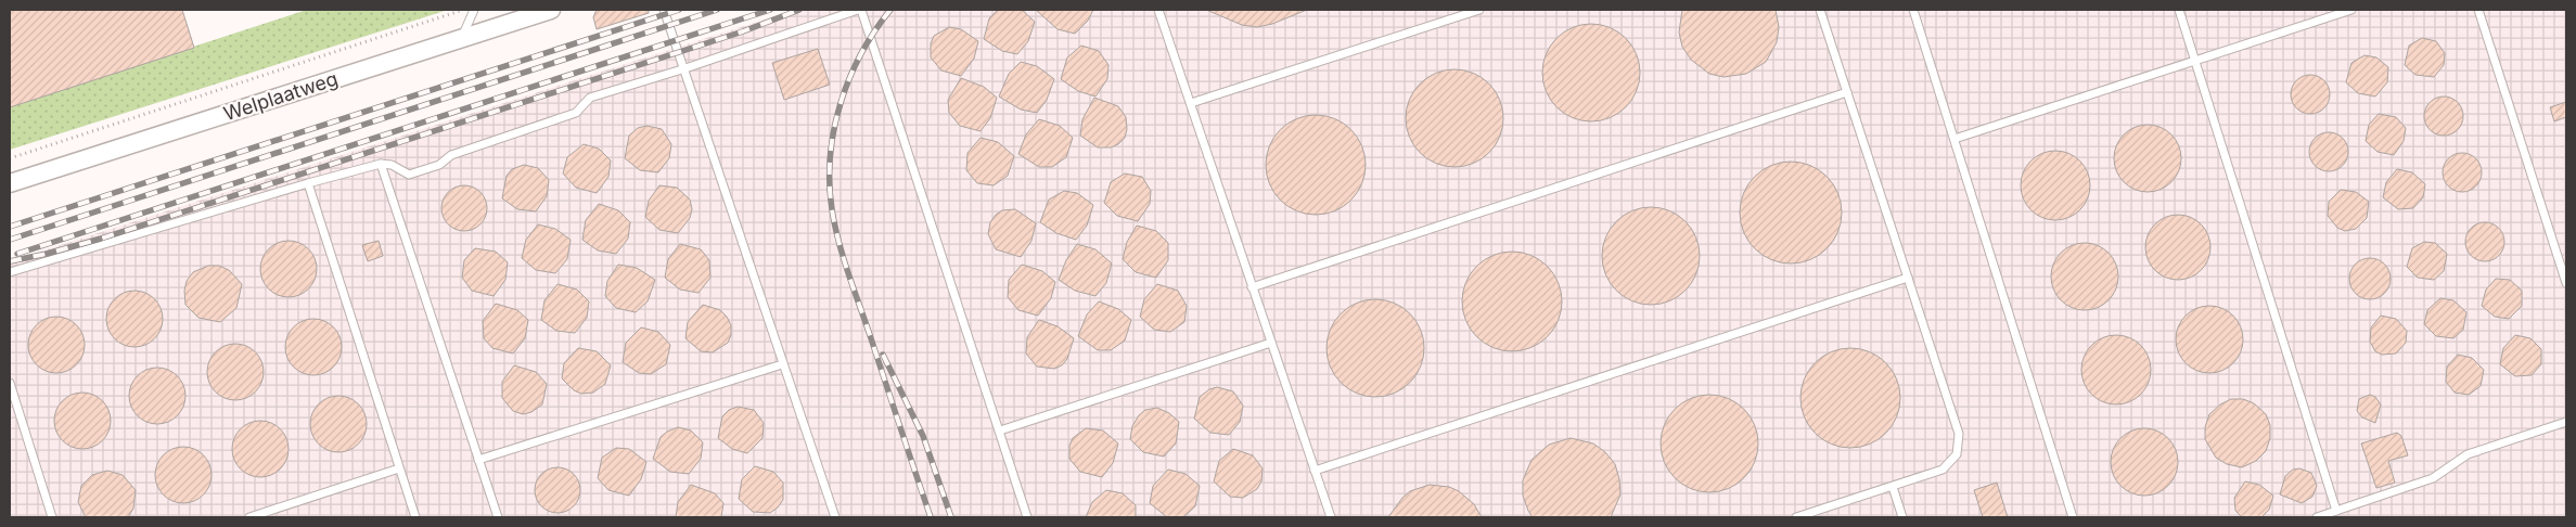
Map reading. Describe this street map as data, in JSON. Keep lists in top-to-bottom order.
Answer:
{
  "streets": {
    "street": ["Welplaatweg"]
  }
}
